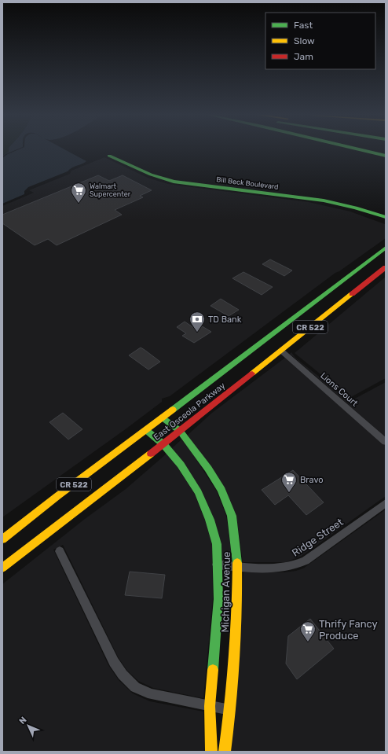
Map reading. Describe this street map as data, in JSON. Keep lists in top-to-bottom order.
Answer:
{
  "streets": {
    "main road": [
      "Bill Beck Boulevard",
      "CR 522",
      "East Osceola Parkway",
      "Michigan Avenue"
    ],
    "street": ["Lions Court", "Ridge Street"]
  },
  "crossings": [
    ["Lions Court", "East Osceola Parkway"],
    ["East Osceola Parkway", "Michigan Avenue"],
    ["Ridge Street", "Michigan Avenue"]
  ],
  "places": {
    "supermarket": ["Walmart Supercenter", "Bravo", "Thrify Fancy Produce"],
    "bank": ["TD Bank"]
  },
  "legend": ["Fast", "Slow", "Jam"],
  "north": "top left"
}
